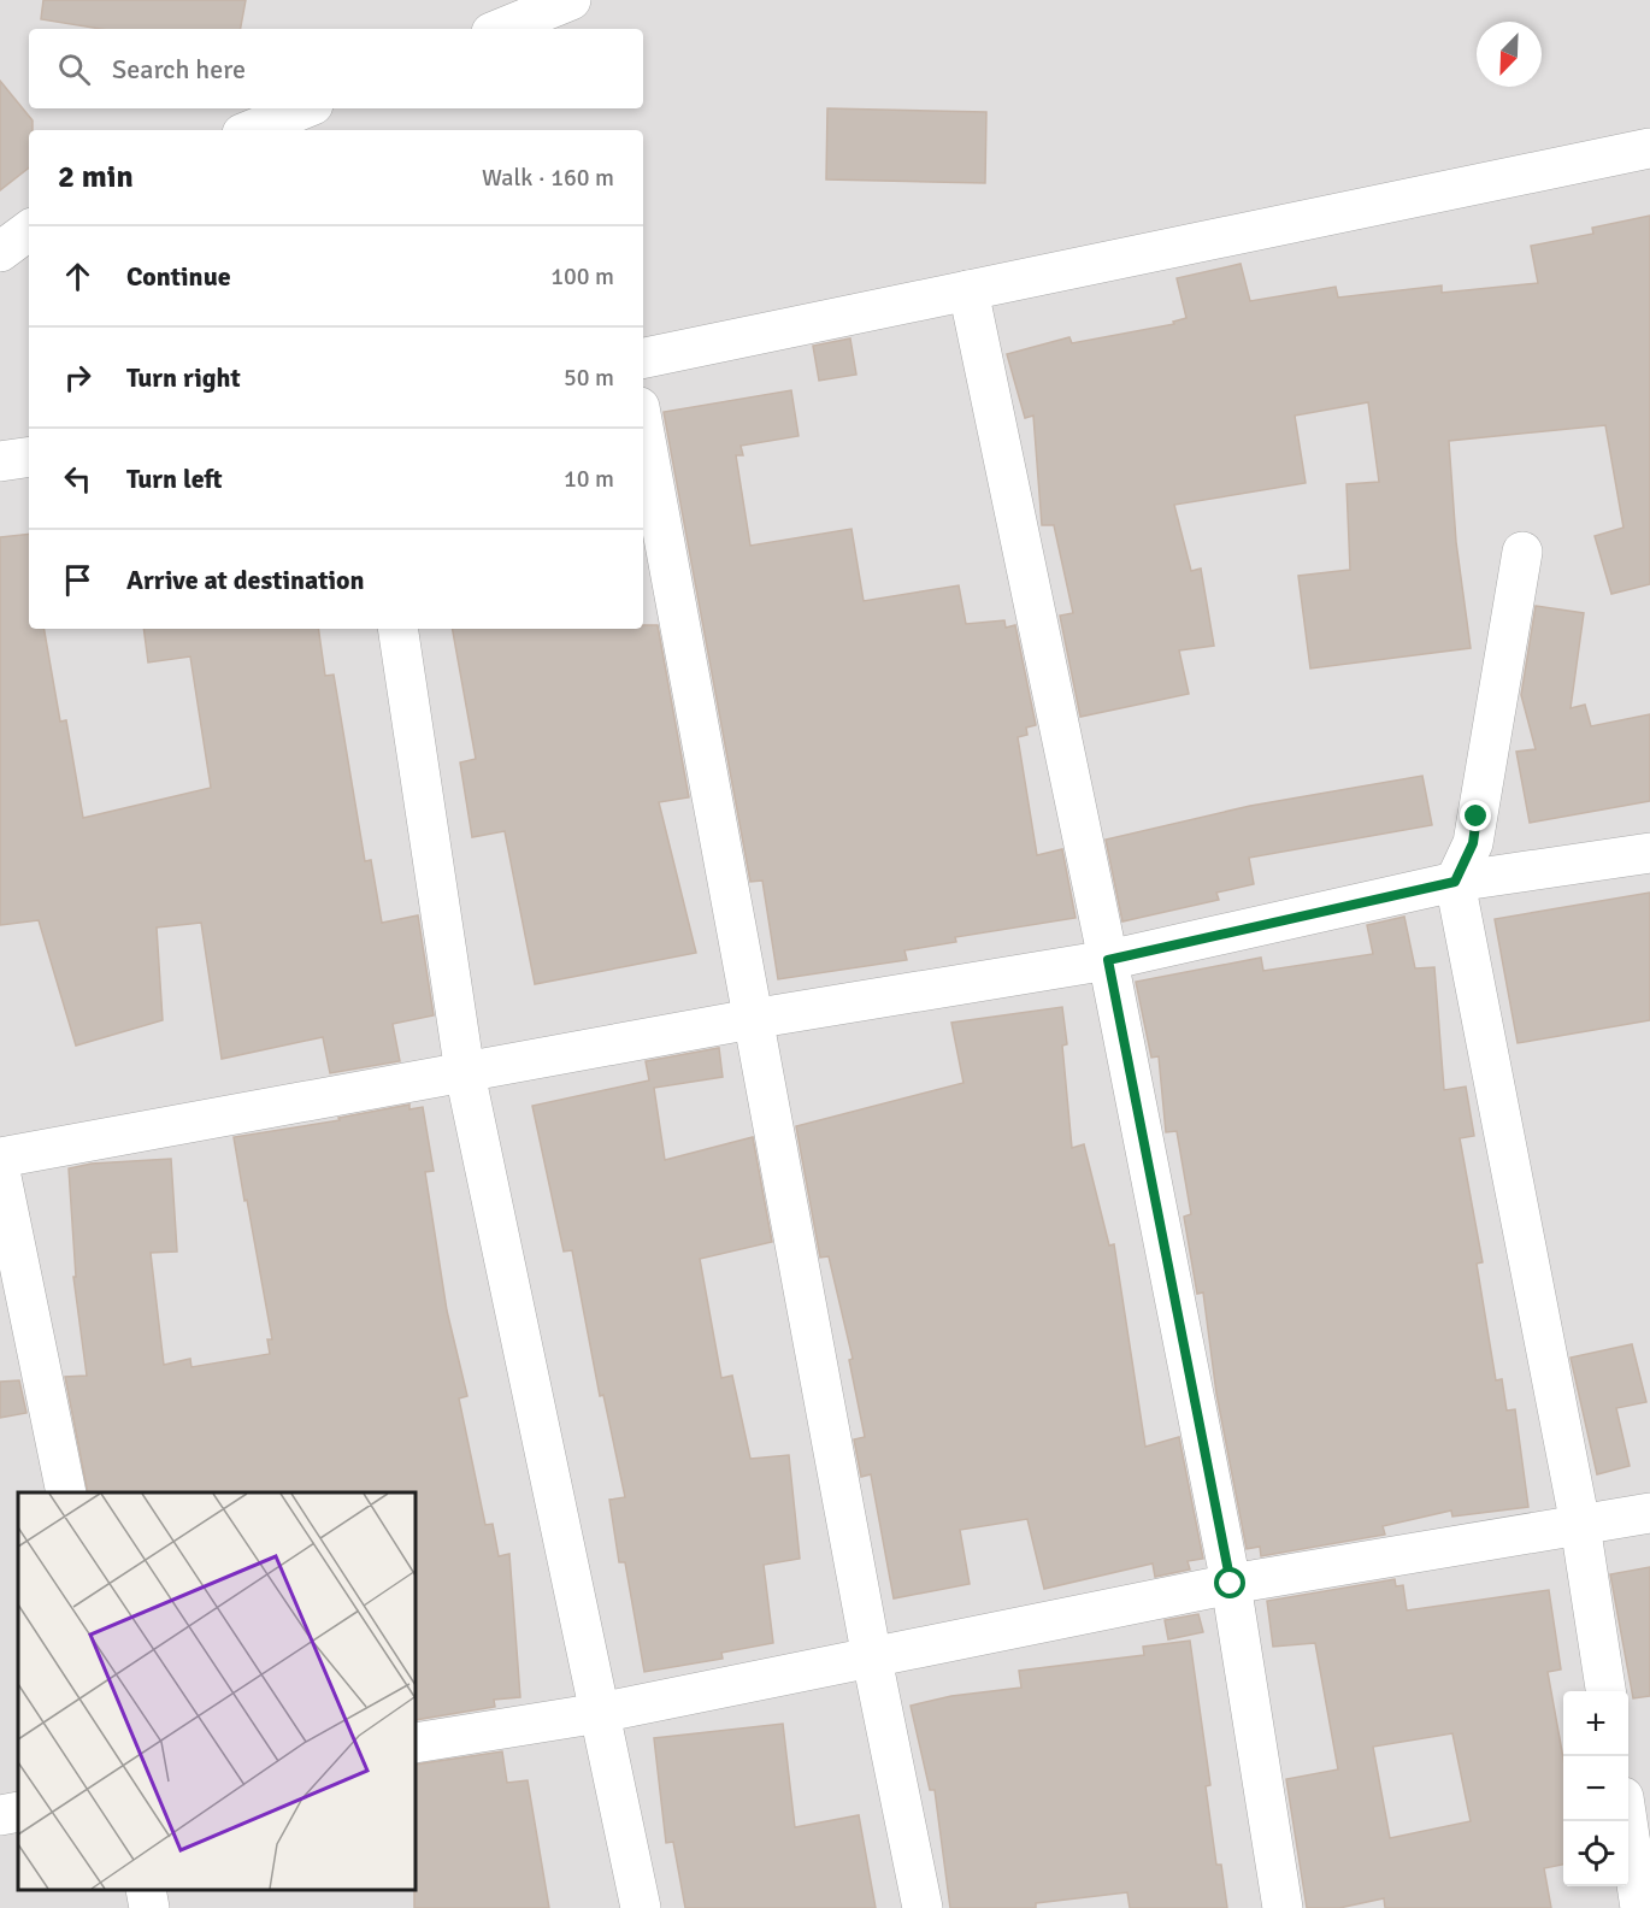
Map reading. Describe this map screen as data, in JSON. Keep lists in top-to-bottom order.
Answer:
{
  "north": "bottom left",
  "page": {
    "search": "Search here",
    "heading": ["2 min", "Walk · 160 m"],
    "list": [
      ["Continue", "100 m"],
      ["Turn right", "50 m"],
      ["Turn left", "10 m"],
      "Arrive at destination"
    ],
    "map_buttons": ["+", "−"]
  }
}
